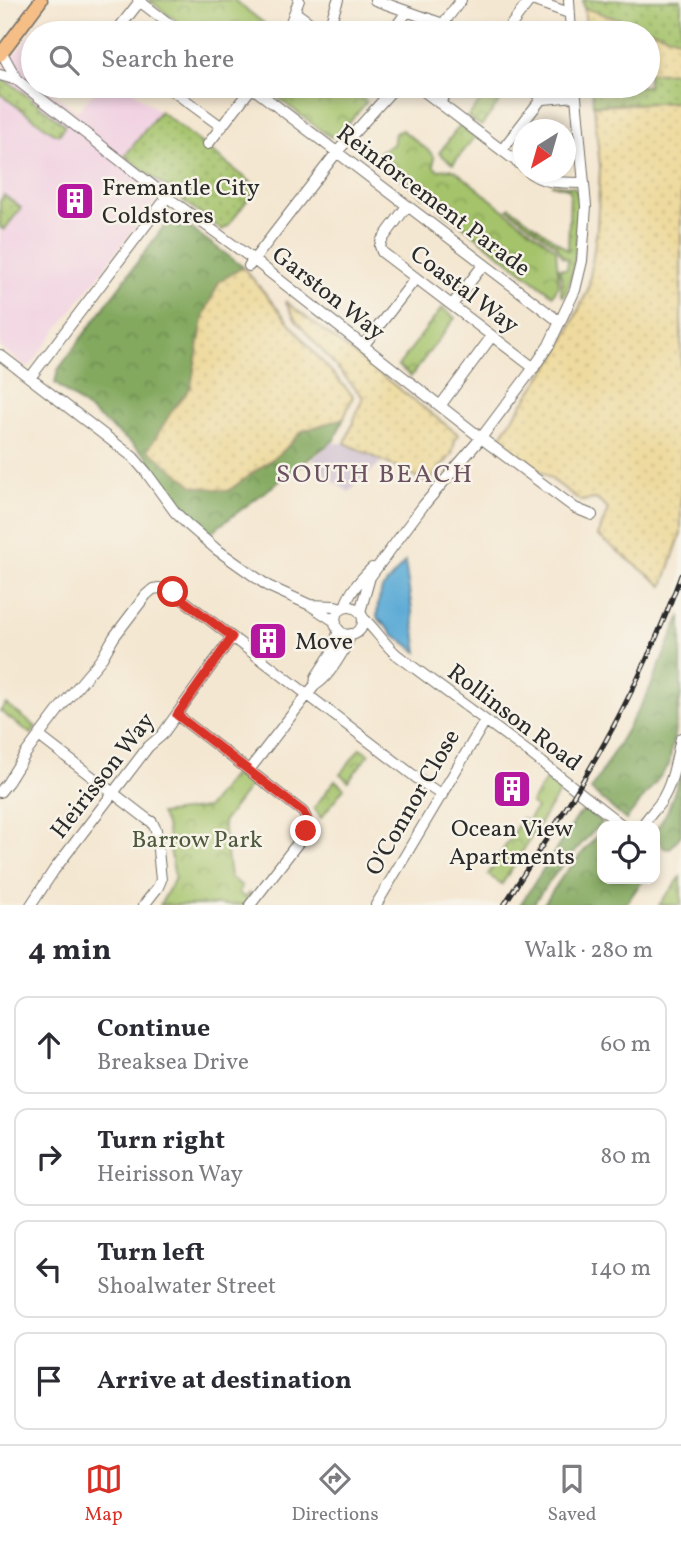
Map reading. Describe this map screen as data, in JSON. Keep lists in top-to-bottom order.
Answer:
{
  "streets": {
    "street": [
      "Reinforcement Parade",
      "Coastal Way",
      "Garston Way",
      "Rollinson Road",
      "Heirisson Way",
      "O'Connor Close"
    ]
  },
  "crossings": [
    ["Reinforcement Parade", "Coastal Way"],
    ["Rollinson Road", "O'Connor Close"]
  ],
  "districts": ["SOUTH BEACH"],
  "parks": ["Barrow Park"],
  "places": {
    "building": ["Fremantle City Coldstores", "Move", "Ocean View Apartments"]
  },
  "north": "bottom left",
  "page": {
    "search": "Search here",
    "heading": ["4 min", "Walk · 280 m"],
    "list": [
      ["Continue", "Breaksea Drive", "60 m"],
      ["Turn right", "Heirisson Way", "80 m"],
      ["Turn left", "Shoalwater Street", "140 m"],
      "Arrive at destination"
    ],
    "nav": ["Map", "Directions", "Saved"]
  }
}
